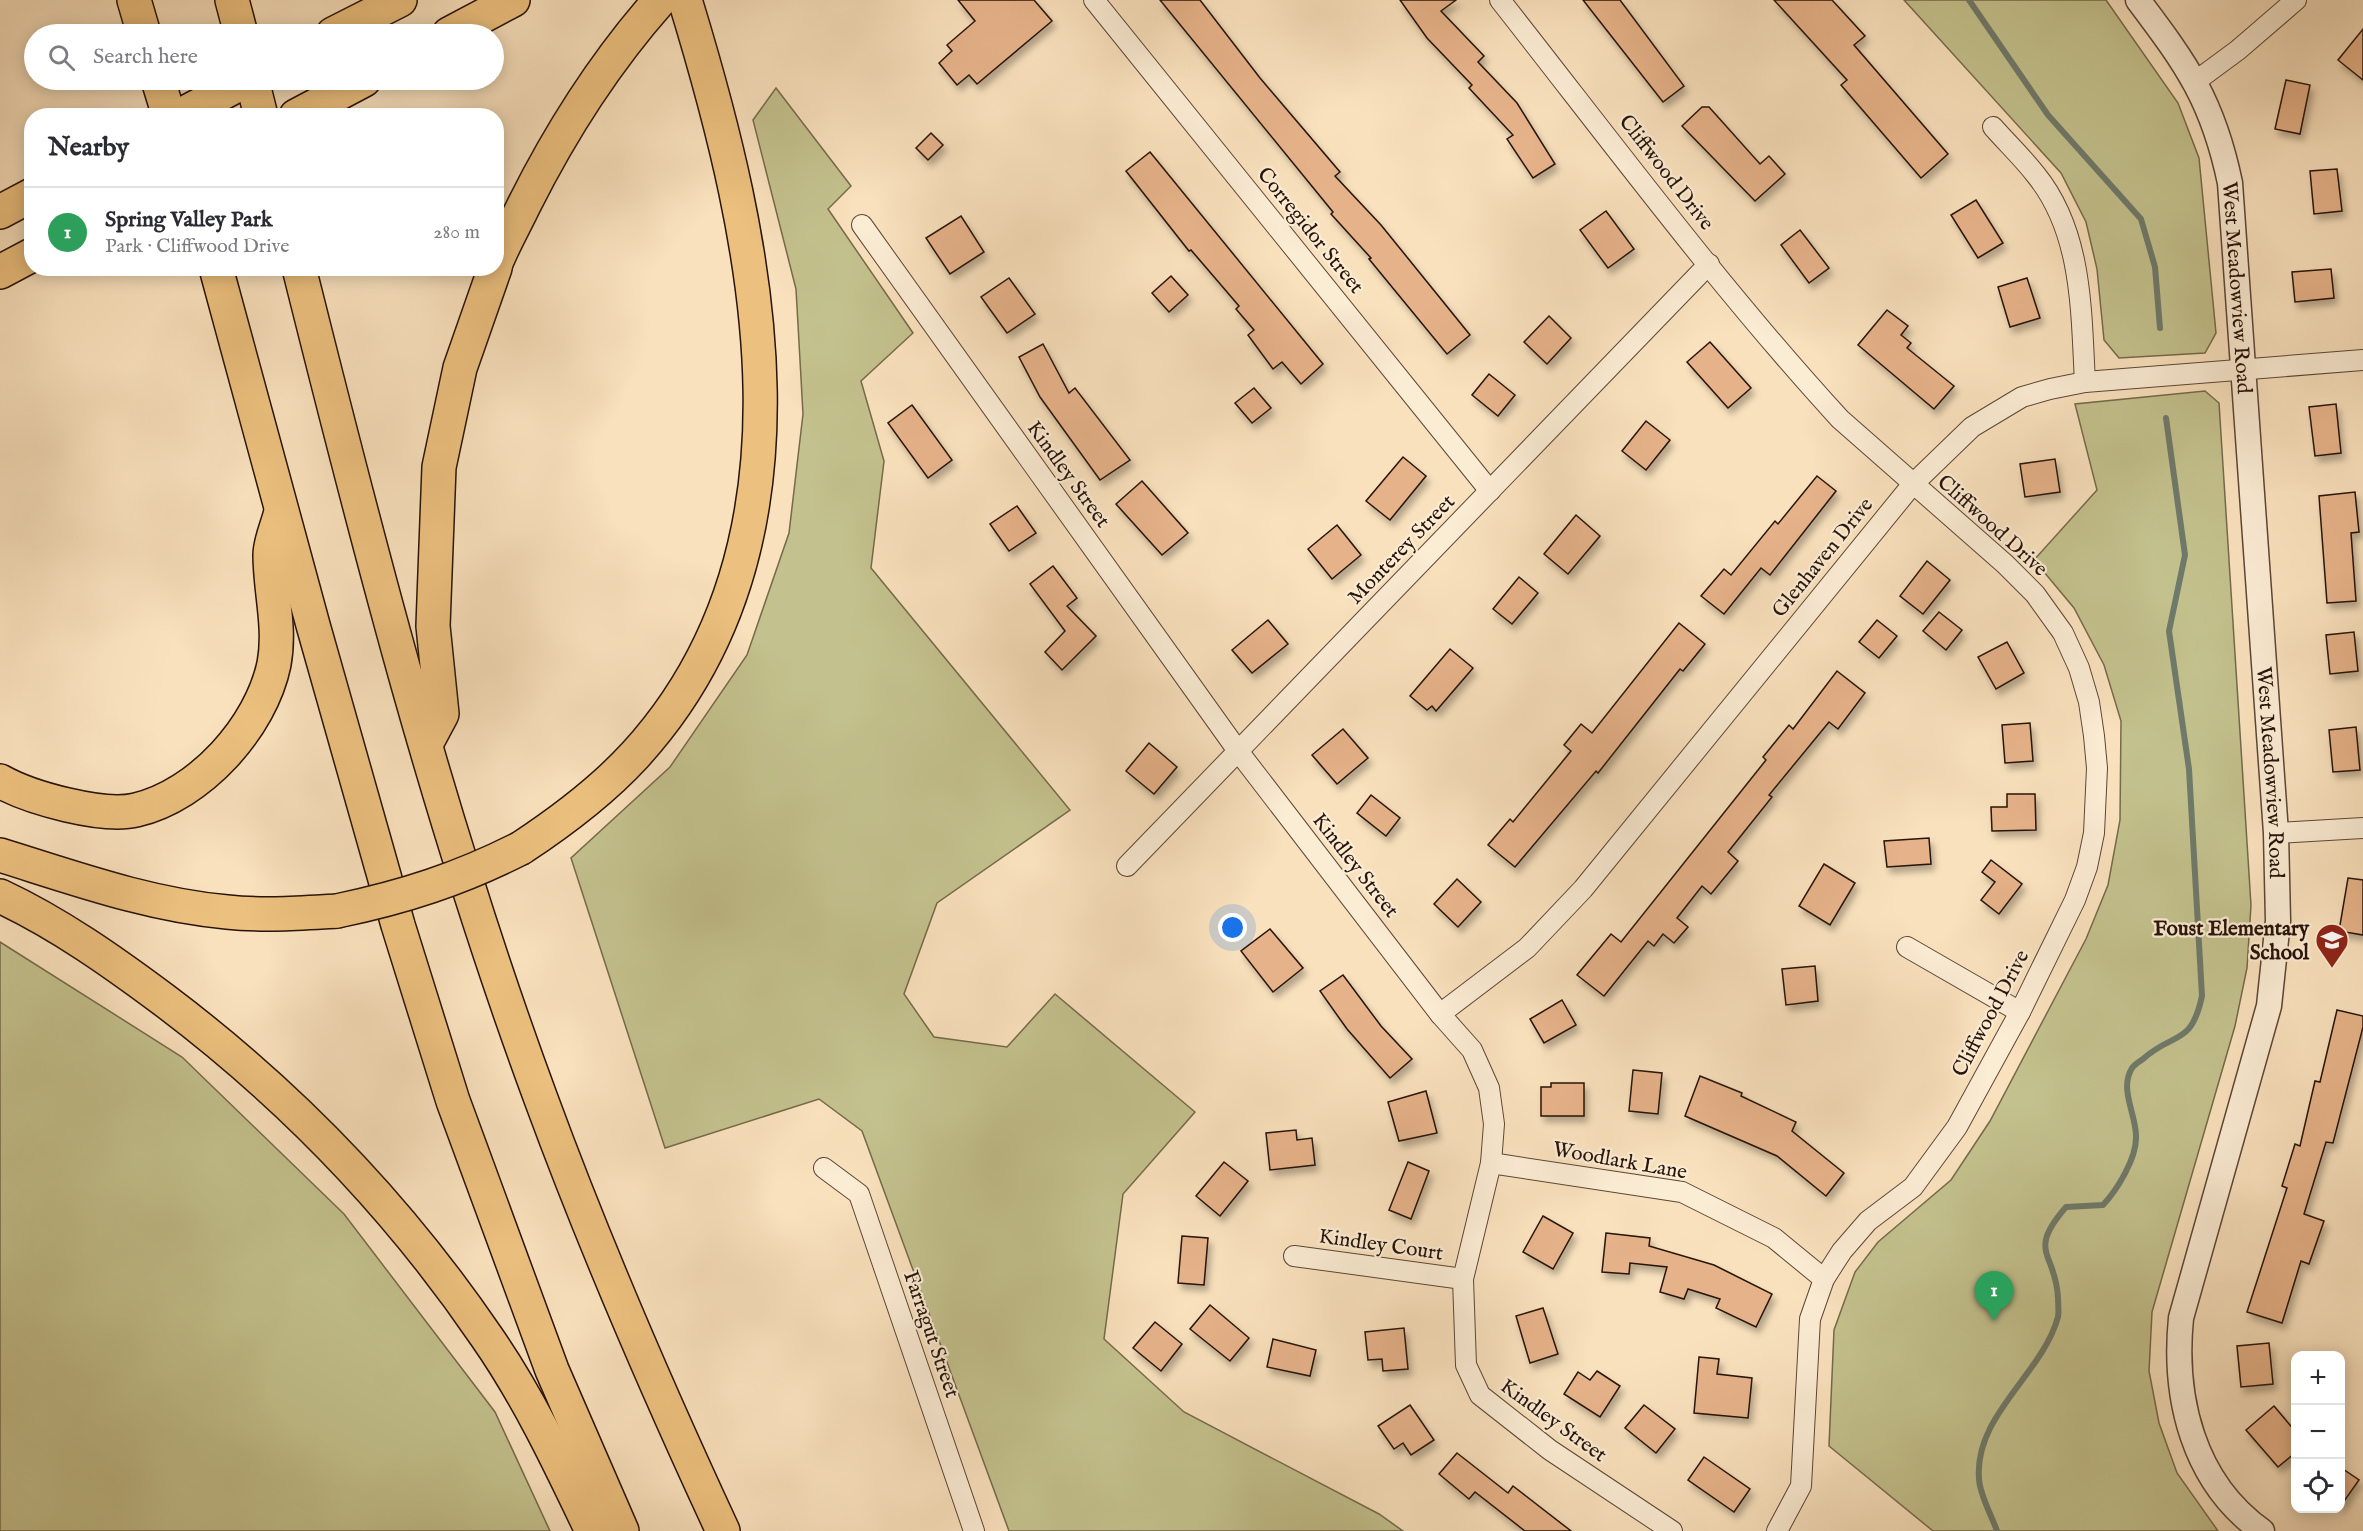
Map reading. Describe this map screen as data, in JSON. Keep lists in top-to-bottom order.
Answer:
{
  "streets": {
    "street": [
      "Cliffwood Drive",
      "Corregidor Street",
      "West Meadowview Road",
      "Kindley Street",
      "Monterey Street",
      "Glenhaven Drive",
      "Woodlark Lane",
      "Kindley Court",
      "Farragut Street"
    ]
  },
  "crossings": [
    ["Cliffwood Drive", "Monterey Street"],
    ["Cliffwood Drive", "Glenhaven Drive"],
    ["Cliffwood Drive", "Woodlark Lane"],
    ["Corregidor Street", "Monterey Street"],
    ["West Meadowview Road", "Glenhaven Drive"],
    ["Kindley Street", "Monterey Street"],
    ["Kindley Street", "Glenhaven Drive"],
    ["Kindley Street", "Woodlark Lane"],
    ["Kindley Street", "Kindley Court"]
  ],
  "places": {
    "school or university": ["Foust Elementary School"]
  },
  "page": {
    "search": "Search here",
    "heading": "Nearby",
    "list": [
      {
        "mark": "1",
        "name": "Spring Valley Park",
        "note": "Park · Cliffwood Drive",
        "value": "280 m"
      }
    ],
    "pins": "1",
    "map_buttons": ["+", "−"]
  }
}
